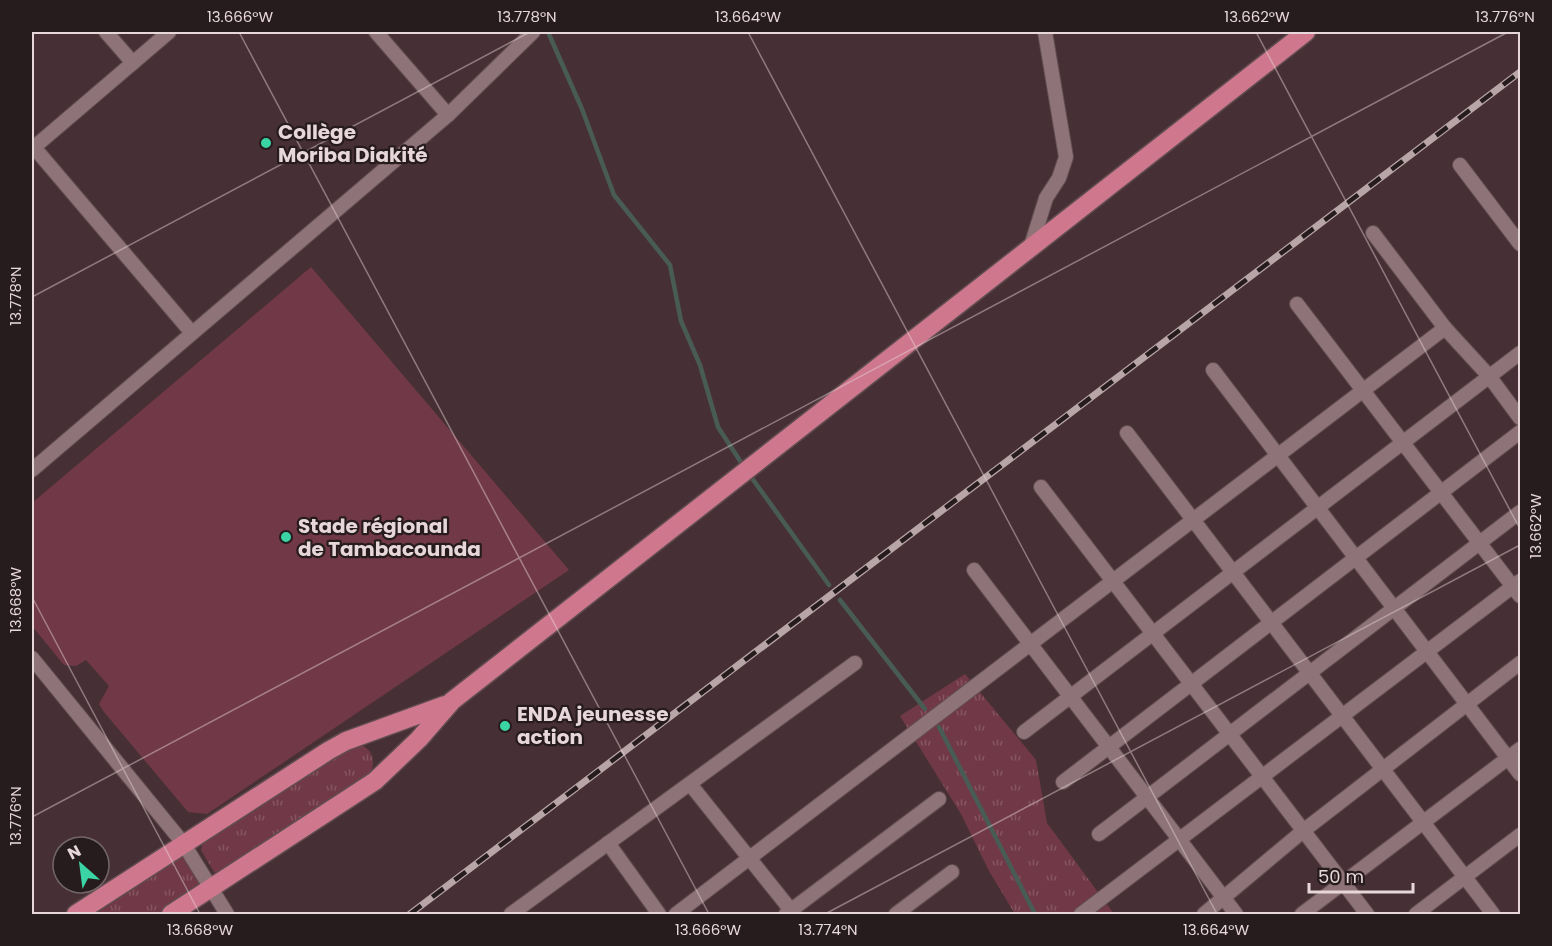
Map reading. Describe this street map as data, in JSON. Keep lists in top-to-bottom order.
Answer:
{
  "places": ["Collège Moriba Diakité", "Stade régional de Tambacounda", "ENDA jeunesse action"],
  "scale_bar": "50 m",
  "north": "top left",
  "coordinates": [
    "13.666°W",
    "13.778°N",
    "13.664°W",
    "13.662°W",
    "13.776°N",
    "13.668°W",
    "13.774°N"
  ]
}
